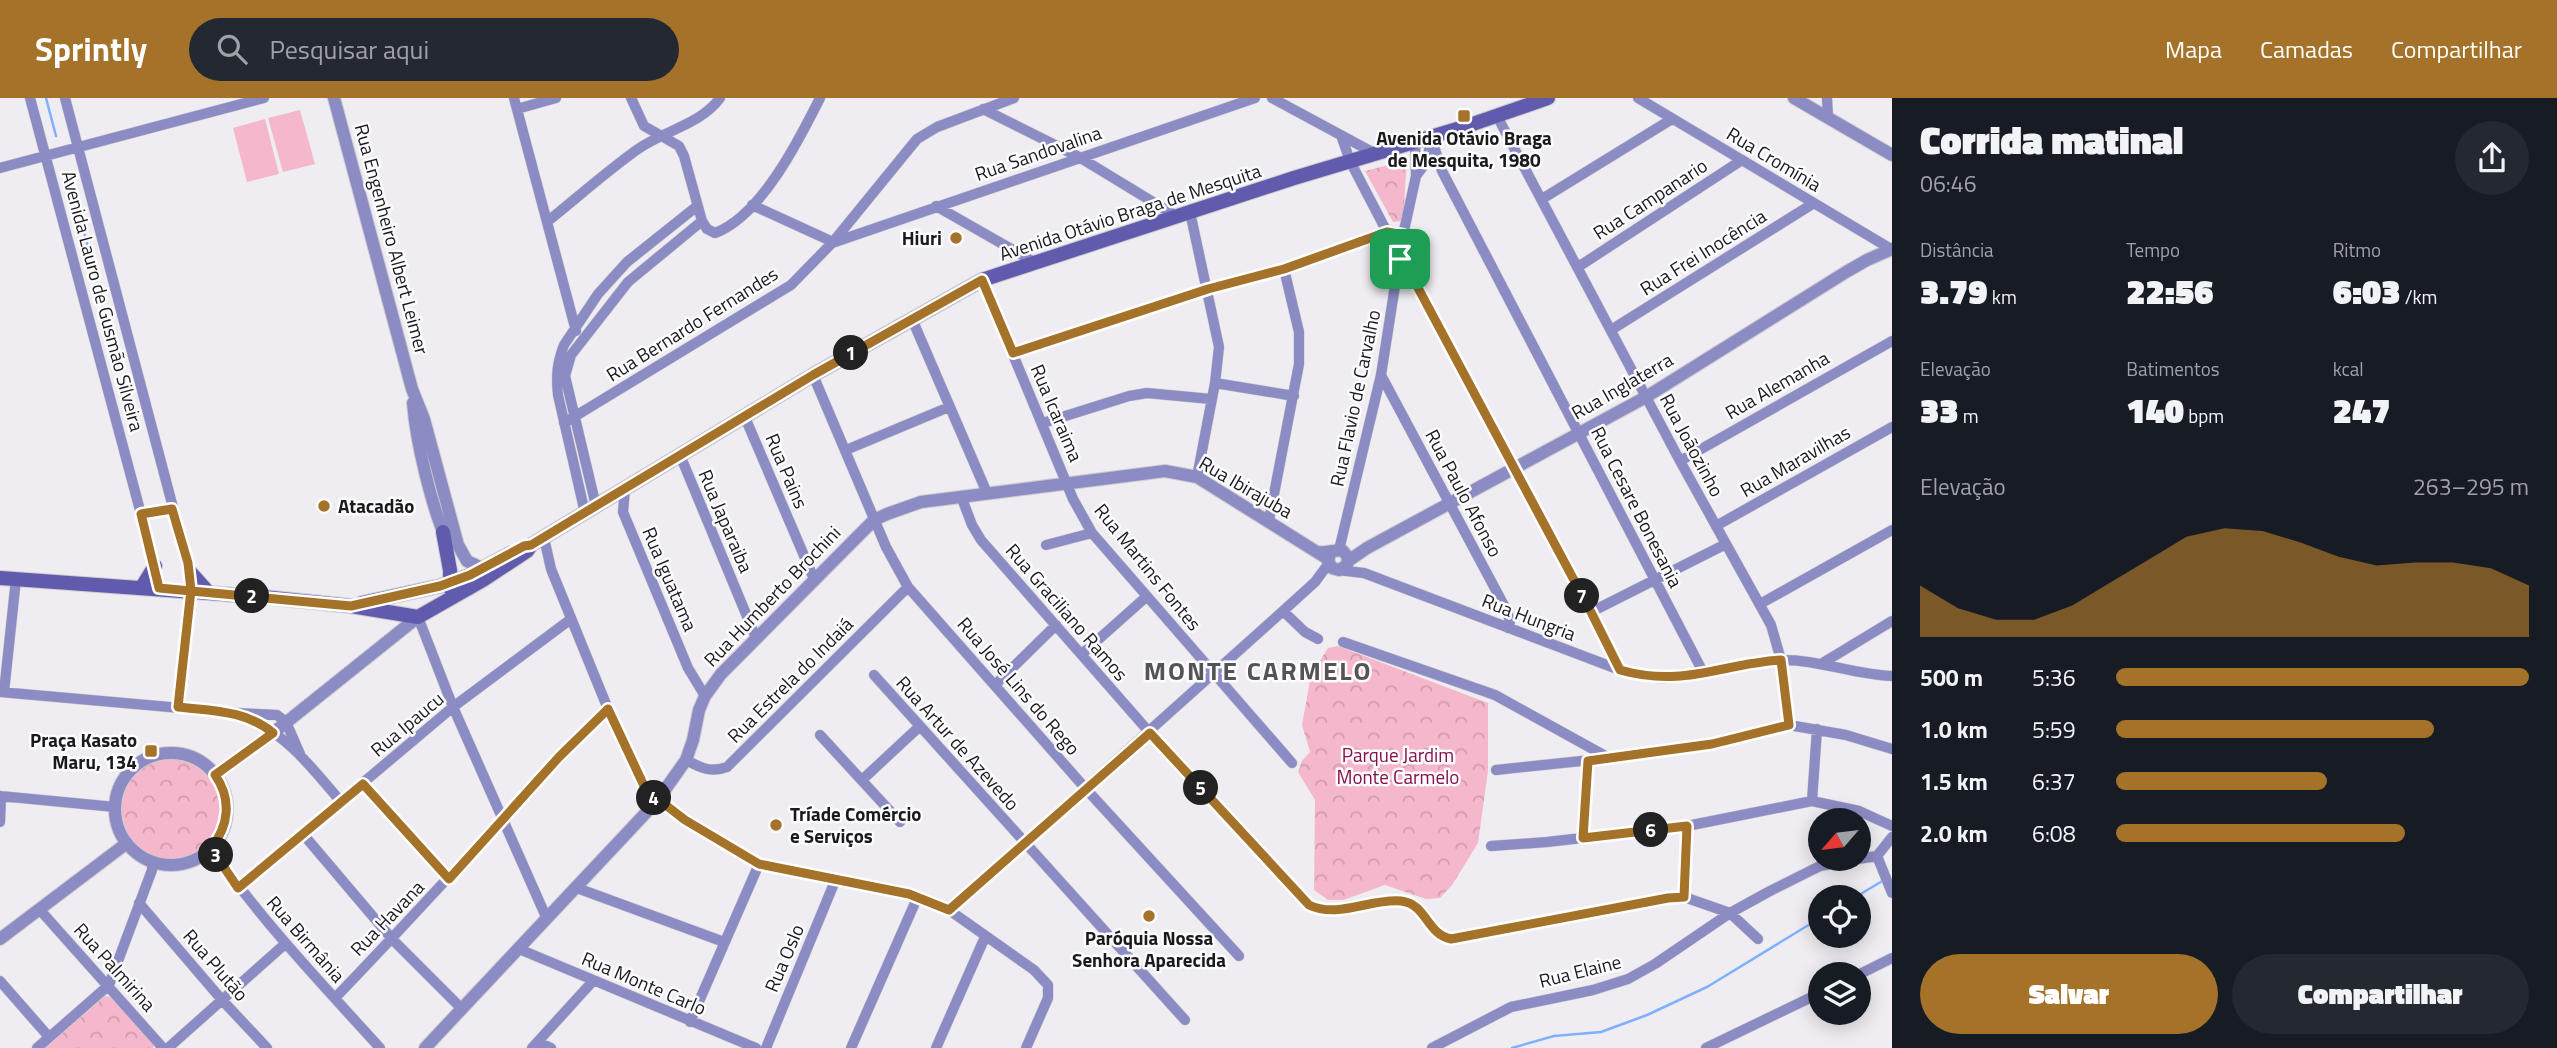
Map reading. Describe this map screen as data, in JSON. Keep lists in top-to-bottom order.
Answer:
{
  "streets": {
    "main road": ["Avenida Otávio Braga de Mesquita"],
    "street": [
      "Rua Sandovalina",
      "Rua Cromínia",
      "Rua Campanario",
      "Rua Engenheiro Albert Leimer",
      "Rua Frei Inocência",
      "Avenida Lauro de Gusmão Silveira",
      "Rua Bernardo Fernandes",
      "Rua Alemanha",
      "Rua Inglaterra",
      "Rua Flavio de Carvalho",
      "Rua Icaraima",
      "Rua Joãozinho",
      "Rua Maravilhas",
      "Rua Pains",
      "Rua Ibirajuba",
      "Rua Paulo Afonso",
      "Rua Cesare Bonesania",
      "Rua Japaraiba",
      "Rua Martins Fontes",
      "Rua Iguatama",
      "Rua Humberto Brochini",
      "Rua Graciliano Ramos",
      "Rua Hungria",
      "Rua Estrela do Indaiá",
      "Rua José Lins do Rego",
      "Rua Ipaucu",
      "Rua Artur de Azevedo",
      "Rua Havana",
      "Rua Birmânia",
      "Rua Oslo",
      "Rua Plutão",
      "Rua Palmirina",
      "Rua Elaine",
      "Rua Monte Carlo"
    ]
  },
  "crossings": [
    ["Rua Sandovalina", "Rua Bernardo Fernandes"],
    ["Rua Cromínia", "Rua Campanario"],
    ["Rua Cromínia", "Rua Frei Inocência"],
    ["Rua Cromínia", "Rua Inglaterra"],
    ["Rua Campanario", "Rua Joãozinho"],
    ["Avenida Otávio Braga de Mesquita", "Rua Engenheiro Albert Leimer"],
    ["Avenida Otávio Braga de Mesquita", "Rua Flavio de Carvalho"],
    ["Avenida Otávio Braga de Mesquita", "Rua Icaraima"],
    ["Avenida Otávio Braga de Mesquita", "Rua Joãozinho"],
    ["Avenida Otávio Braga de Mesquita", "Rua Pains"],
    ["Avenida Otávio Braga de Mesquita", "Rua Cesare Bonesania"],
    ["Avenida Otávio Braga de Mesquita", "Rua Japaraiba"],
    ["Avenida Otávio Braga de Mesquita", "Rua Iguatama"],
    ["Avenida Otávio Braga de Mesquita", "Rua José Lins do Rego"],
    ["Rua Frei Inocência", "Rua Joãozinho"],
    ["Rua Alemanha", "Rua Joãozinho"],
    ["Rua Inglaterra", "Rua Flavio de Carvalho"],
    ["Rua Inglaterra", "Rua Joãozinho"],
    ["Rua Inglaterra", "Rua Ibirajuba"],
    ["Rua Inglaterra", "Rua Paulo Afonso"],
    ["Rua Inglaterra", "Rua Cesare Bonesania"],
    ["Rua Inglaterra", "Rua Hungria"],
    ["Rua Flavio de Carvalho", "Rua Ibirajuba"],
    ["Rua Flavio de Carvalho", "Rua Paulo Afonso"],
    ["Rua Flavio de Carvalho", "Rua Cesare Bonesania"],
    ["Rua Flavio de Carvalho", "Rua Hungria"],
    ["Rua Icaraima", "Rua Ibirajuba"],
    ["Rua Icaraima", "Rua Martins Fontes"],
    ["Rua Icaraima", "Rua Humberto Brochini"],
    ["Rua Joãozinho", "Rua Maravilhas"],
    ["Rua Joãozinho", "Rua Hungria"],
    ["Rua Pains", "Rua Humberto Brochini"],
    ["Rua Ibirajuba", "Rua Martins Fontes"],
    ["Rua Ibirajuba", "Rua Humberto Brochini"],
    ["Rua Ibirajuba", "Rua Hungria"],
    ["Rua Paulo Afonso", "Rua Hungria"],
    ["Rua Cesare Bonesania", "Rua Hungria"],
    ["Rua Japaraiba", "Rua Humberto Brochini"],
    ["Rua Martins Fontes", "Rua Humberto Brochini"],
    ["Rua Iguatama", "Rua Humberto Brochini"],
    ["Rua Humberto Brochini", "Rua Graciliano Ramos"],
    ["Rua Humberto Brochini", "Rua Estrela do Indaiá"],
    ["Rua Humberto Brochini", "Rua José Lins do Rego"],
    ["Rua Humberto Brochini", "Rua Monte Carlo"],
    ["Rua Estrela do Indaiá", "Rua José Lins do Rego"],
    ["Rua Ipaucu", "Rua Birmânia"],
    ["Rua Havana", "Rua Birmânia"]
  ],
  "districts": ["MONTE CARMELO"],
  "parks": ["Parque Jardim Monte Carmelo"],
  "places": {
    "transit": ["Avenida Otávio Braga de Mesquita, 1980", "Praça Kasato Maru, 134"],
    "other": [
      "Hiuri",
      "Atacadão",
      "Tríade Comércio e Serviços",
      "Paróquia Nossa Senhora Aparecida"
    ]
  },
  "north": "bottom left",
  "page": {
    "header": "Sprintly",
    "search": "Pesquisar aqui",
    "nav": ["Mapa", "Camadas", "Compartilhar"],
    "heading": ["Corrida matinal", "06:46"],
    "stats": [
      ["Distância", "3.79 km"],
      ["Tempo", "22:56"],
      ["Ritmo", "6:03 /km"],
      ["Elevação", "33 m"],
      ["Batimentos", "140 bpm"],
      ["kcal", "247"]
    ],
    "pins": [
      "1",
      "2",
      "7",
      "5",
      "4",
      "6",
      "3"
    ],
    "chart": ["Elevação", "263–295 m"],
    "list": [
      {
        "name": "500 m",
        "note": "5:36"
      },
      {
        "name": "1.0 km",
        "note": "5:59"
      },
      {
        "name": "1.5 km",
        "note": "6:37"
      },
      {
        "name": "2.0 km",
        "note": "6:08"
      }
    ],
    "buttons": ["Salvar", "Compartilhar"]
  }
}
